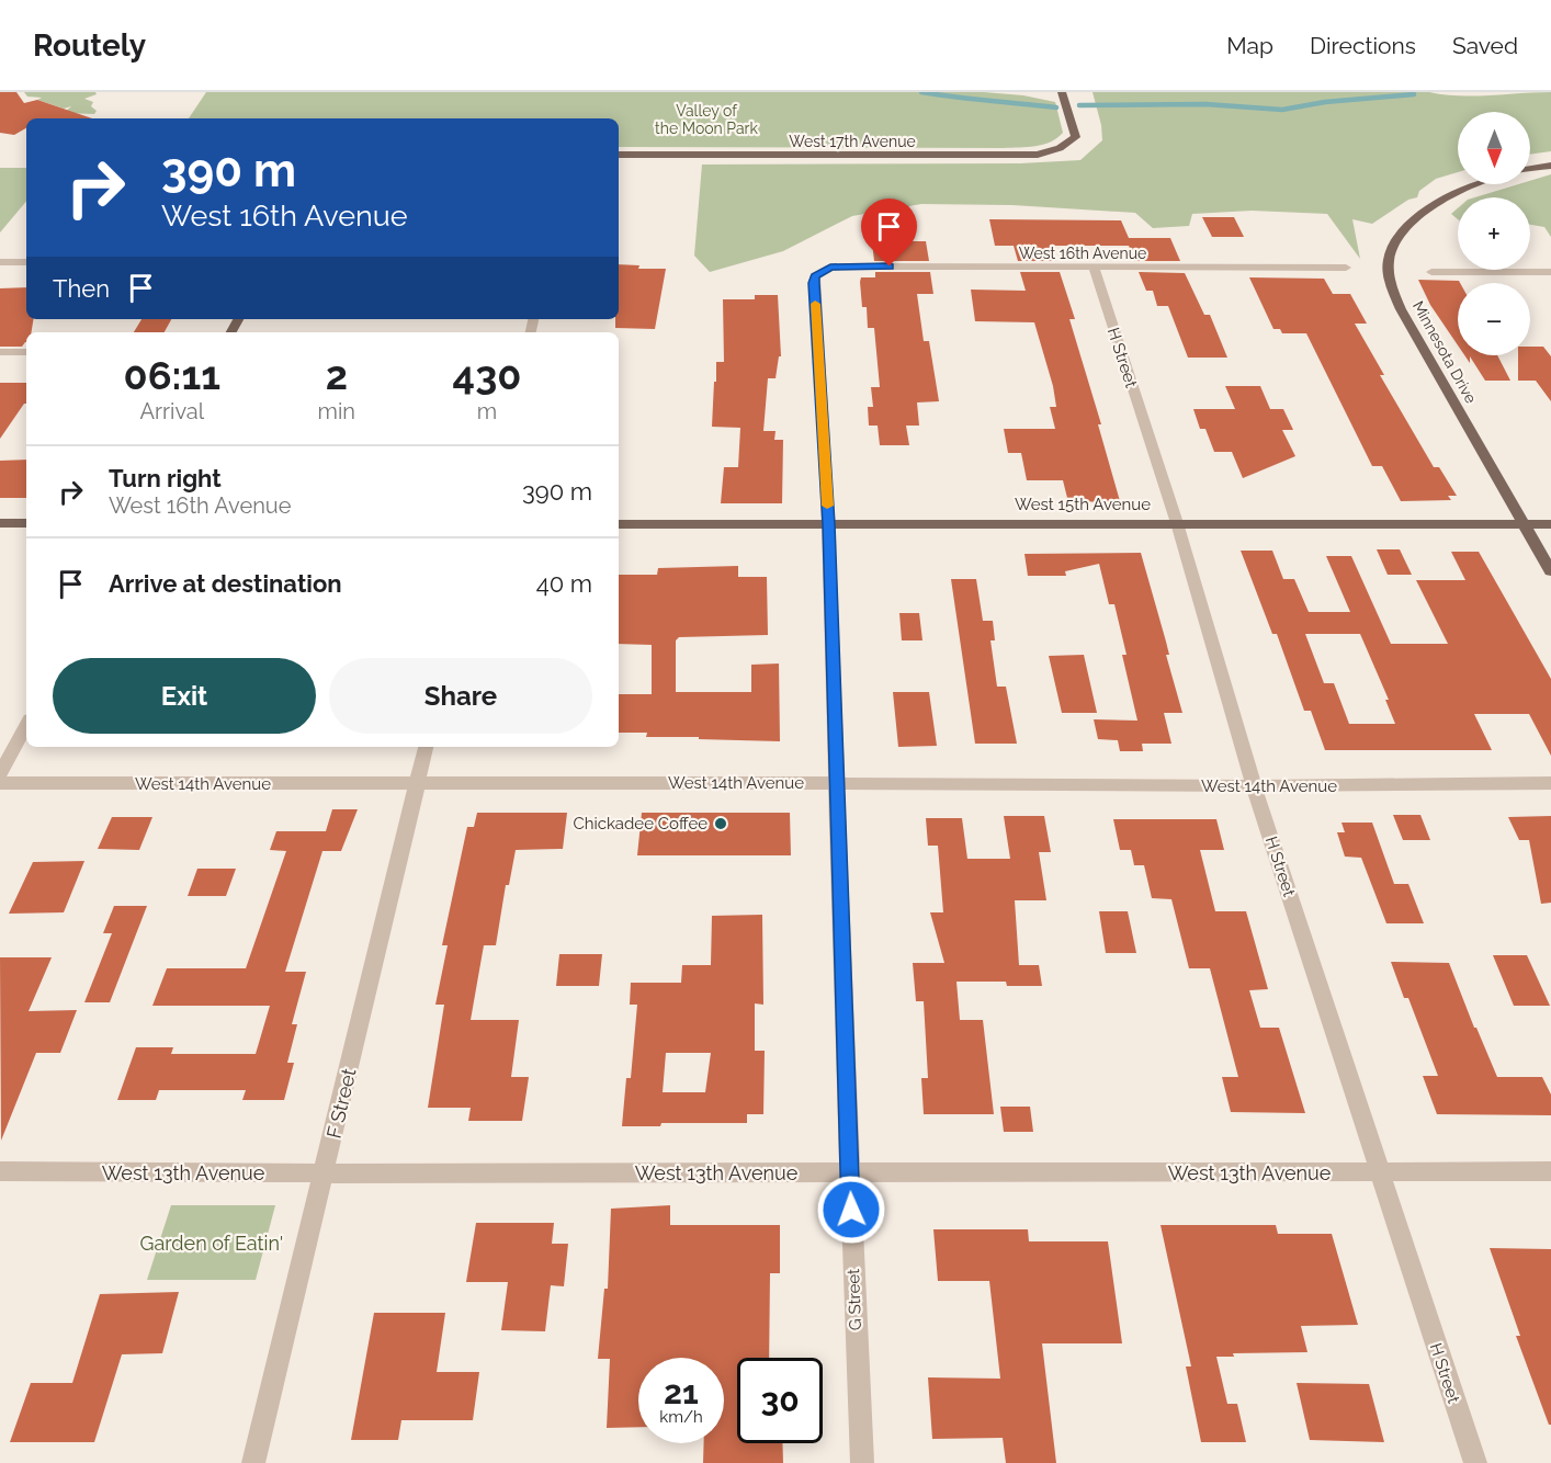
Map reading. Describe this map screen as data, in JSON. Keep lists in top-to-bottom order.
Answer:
{
  "streets": {
    "main road": ["West 17th Avenue", "Minnesota Drive", "West 15th Avenue"],
    "street": [
      "West 16th Avenue",
      "H Street",
      "West 14th Avenue",
      "F Street",
      "West 13th Avenue",
      "G Street"
    ]
  },
  "crossings": [
    ["West 16th Avenue", "H Street"],
    ["West 16th Avenue", "G Street"],
    ["Minnesota Drive", "West 15th Avenue"],
    ["H Street", "West 15th Avenue"],
    ["H Street", "West 14th Avenue"],
    ["H Street", "West 13th Avenue"],
    ["West 15th Avenue", "G Street"],
    ["West 14th Avenue", "F Street"],
    ["West 14th Avenue", "G Street"],
    ["F Street", "West 13th Avenue"],
    ["West 13th Avenue", "G Street"]
  ],
  "parks": ["Valley of the Moon Park", "Garden of Eatin'"],
  "places": ["Chickadee Coffee"],
  "north": "bottom",
  "page": {
    "header": "Routely",
    "nav": ["Map", "Directions", "Saved"],
    "map_buttons": ["+", "−"],
    "turn": ["390 m", "West 16th Avenue"],
    "then": "Then",
    "eta": [
      "06:11",
      "Arrival",
      "2",
      "min",
      "430",
      "m"
    ],
    "list": [
      {
        "name": "Turn right",
        "note": "West 16th Avenue",
        "value": "390 m"
      },
      {
        "name": "Arrive at destination",
        "value": "40 m"
      }
    ],
    "buttons": ["Exit", "Share"],
    "speed": "21 km/h",
    "limit": "30"
  }
}
